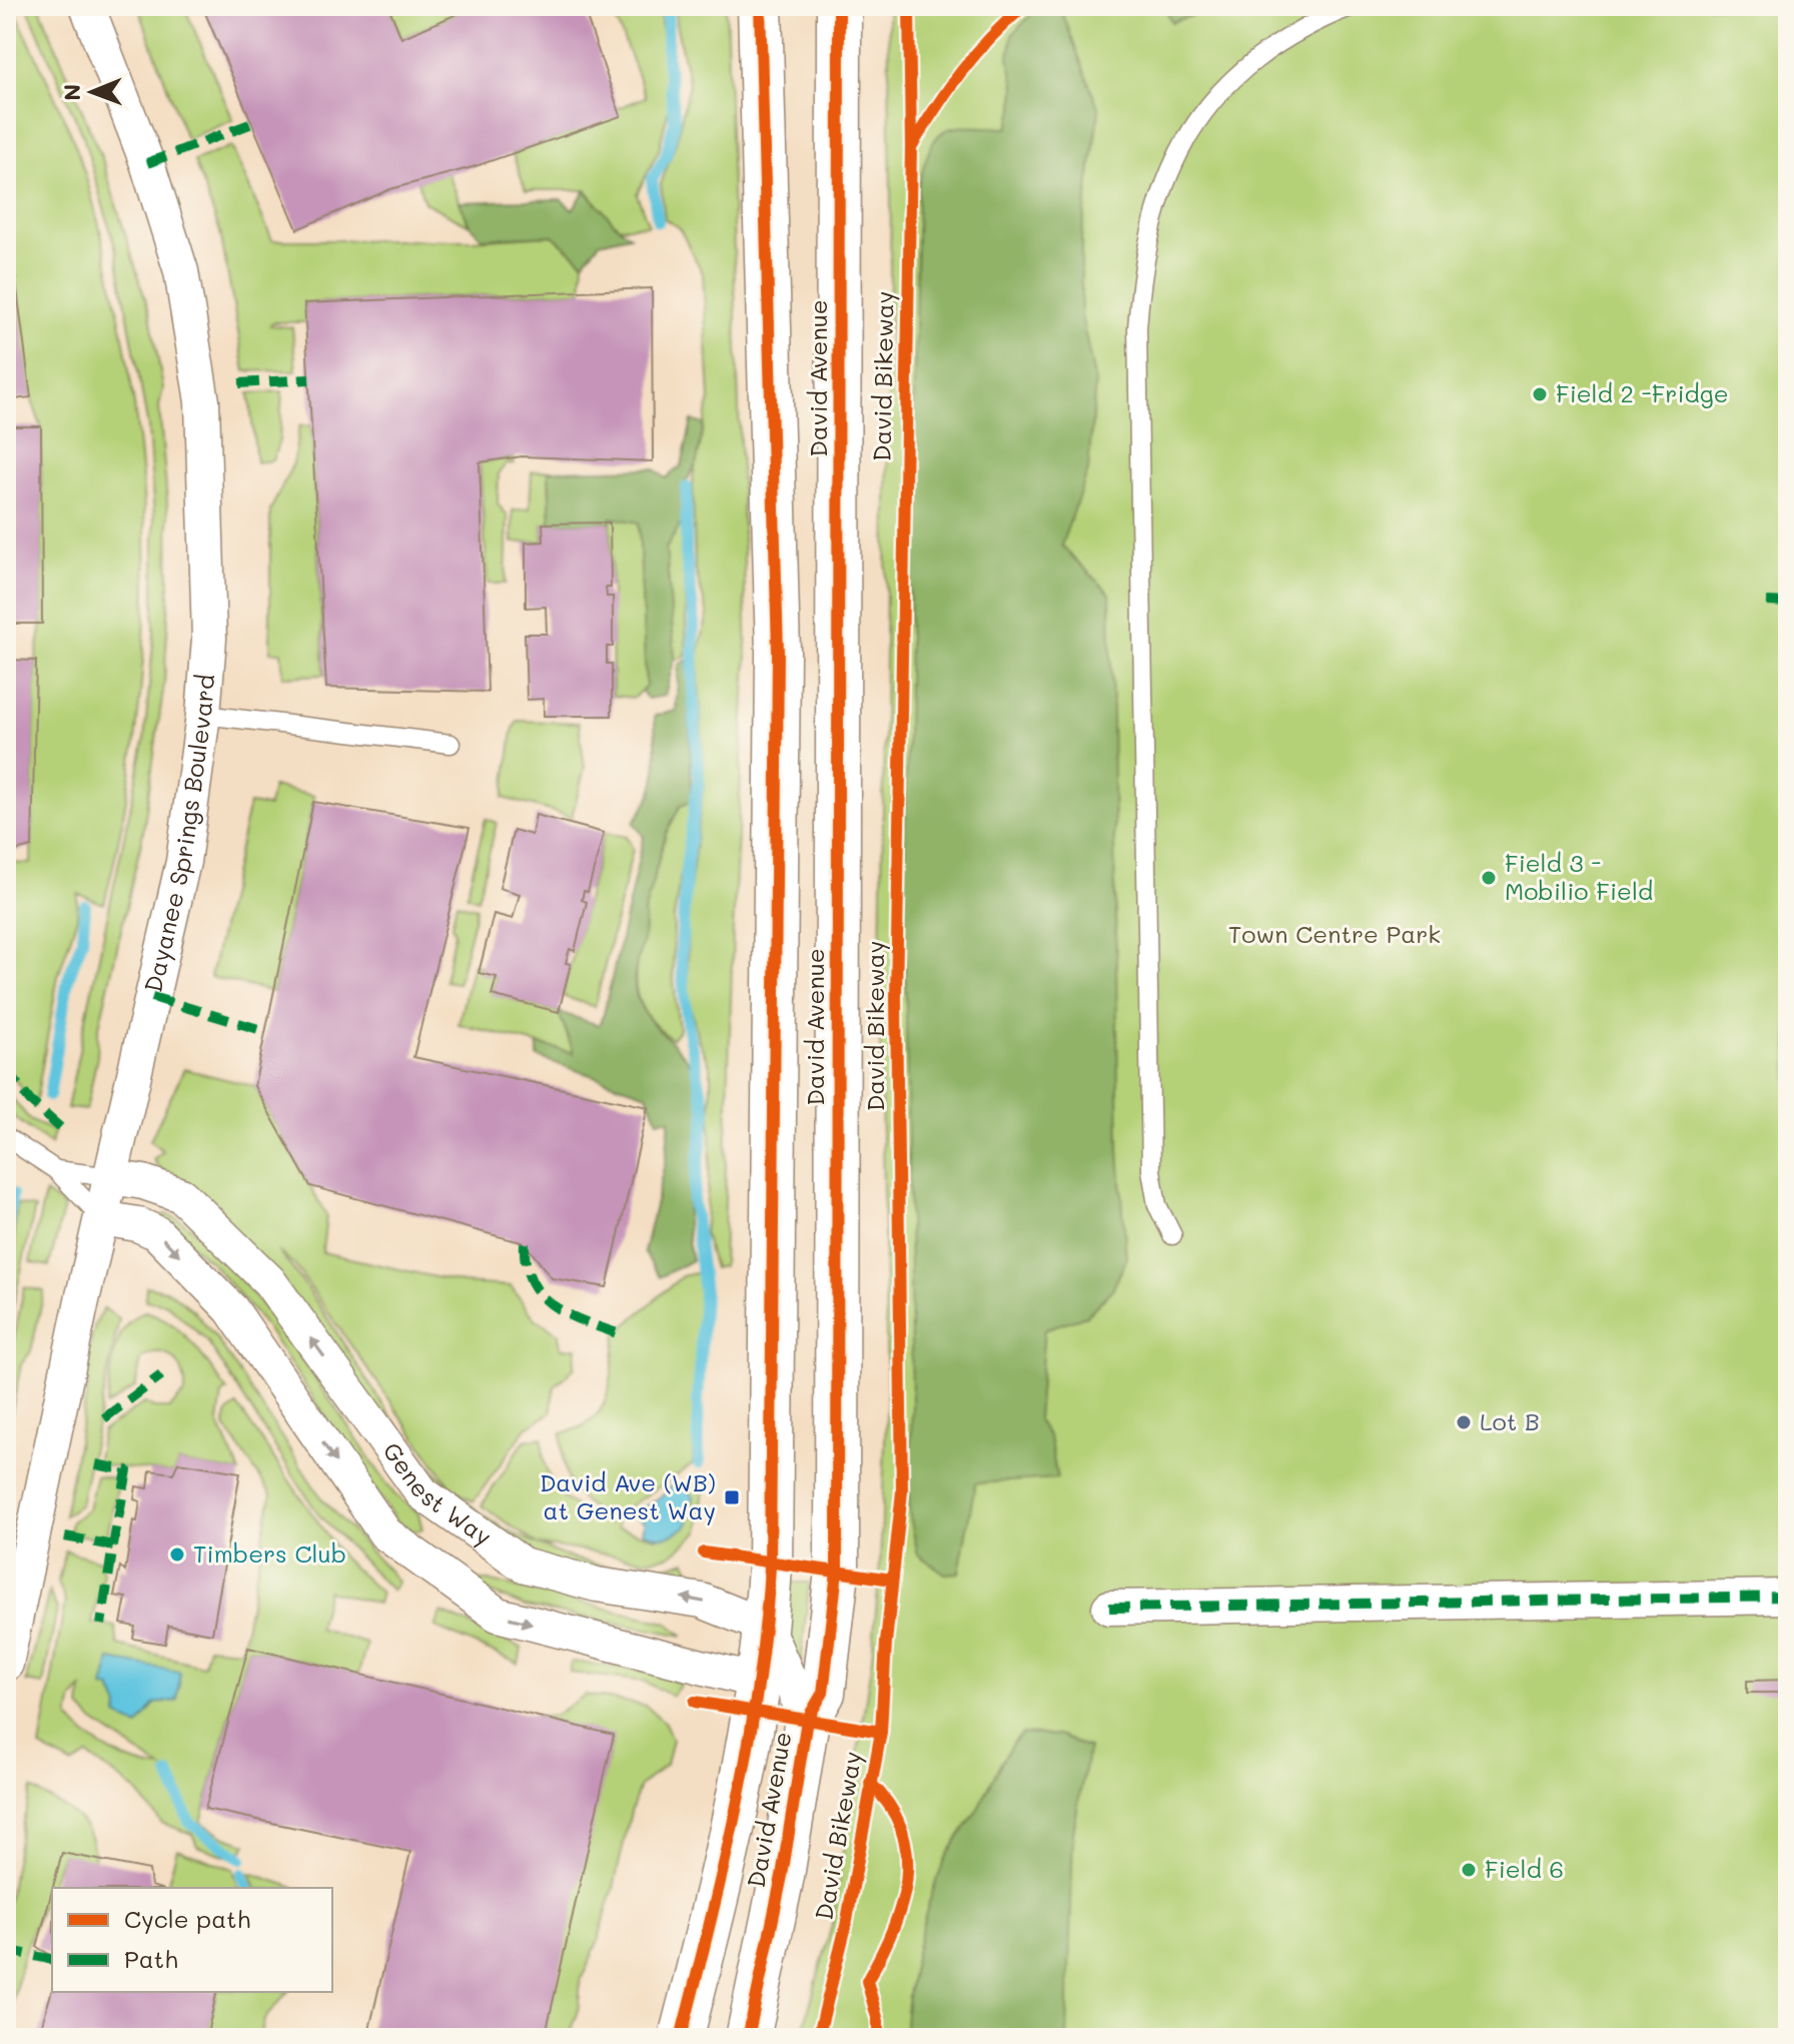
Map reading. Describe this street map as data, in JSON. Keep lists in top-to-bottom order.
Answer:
{
  "streets": {
    "main road": ["David Avenue"],
    "street": ["Dayanee Springs Boulevard", "Genest Way"],
    "cycle path": ["David Bikeway"]
  },
  "crossings": [
    ["David Avenue", "Genest Way"],
    ["Dayanee Springs Boulevard", "Genest Way"]
  ],
  "parks": ["Town Centre Park"],
  "places": {
    "other": [
      "Field 2 -Fridge",
      "Field 3 - Mobilio Field",
      "Lot B",
      "Timbers Club",
      "Field 6"
    ],
    "transit": ["David Ave (WB) at Genest Way"]
  },
  "legend": ["Cycle path", "Path"],
  "north": "left"
}
